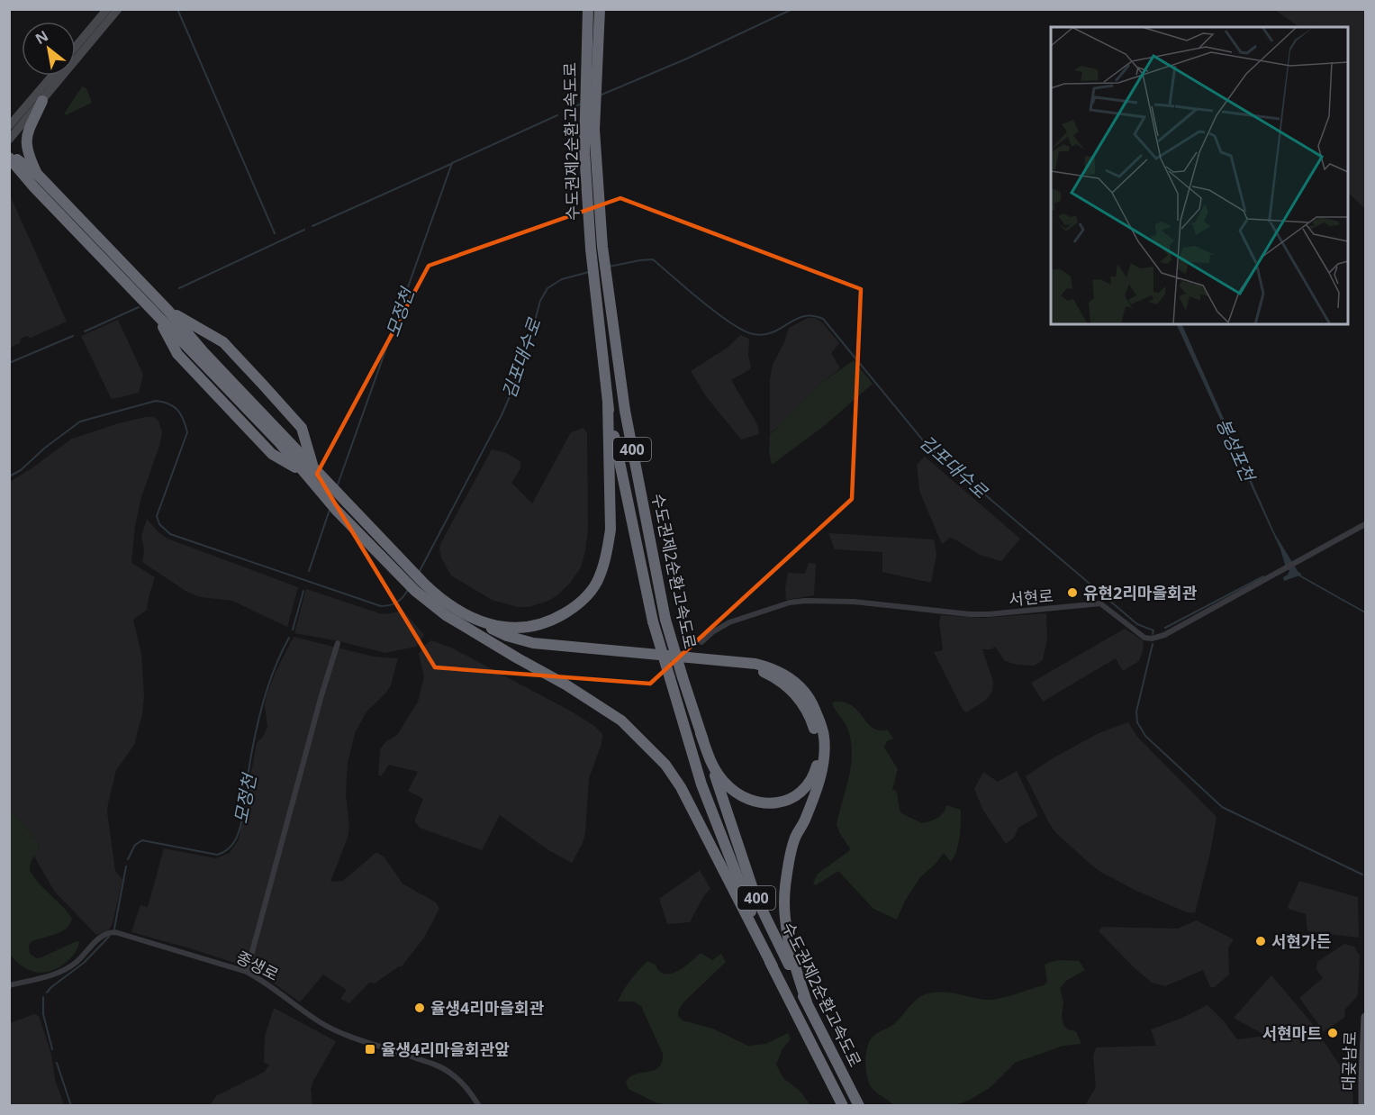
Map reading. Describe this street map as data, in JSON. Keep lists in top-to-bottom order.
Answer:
{
  "streets": {
    "highway": ["수도권제2순환고속도로", "400"],
    "main road": ["대곶남로"],
    "street": ["서현로", "종생로"]
  },
  "water": ["모정천", "김포대수로", "봉성포천"],
  "places": {
    "other": [
      "유현2리마을회관",
      "서현가든",
      "율생4리마을회관",
      "서현마트"
    ],
    "transit": ["율생4리마을회관앞"]
  },
  "north": "top left"
}
